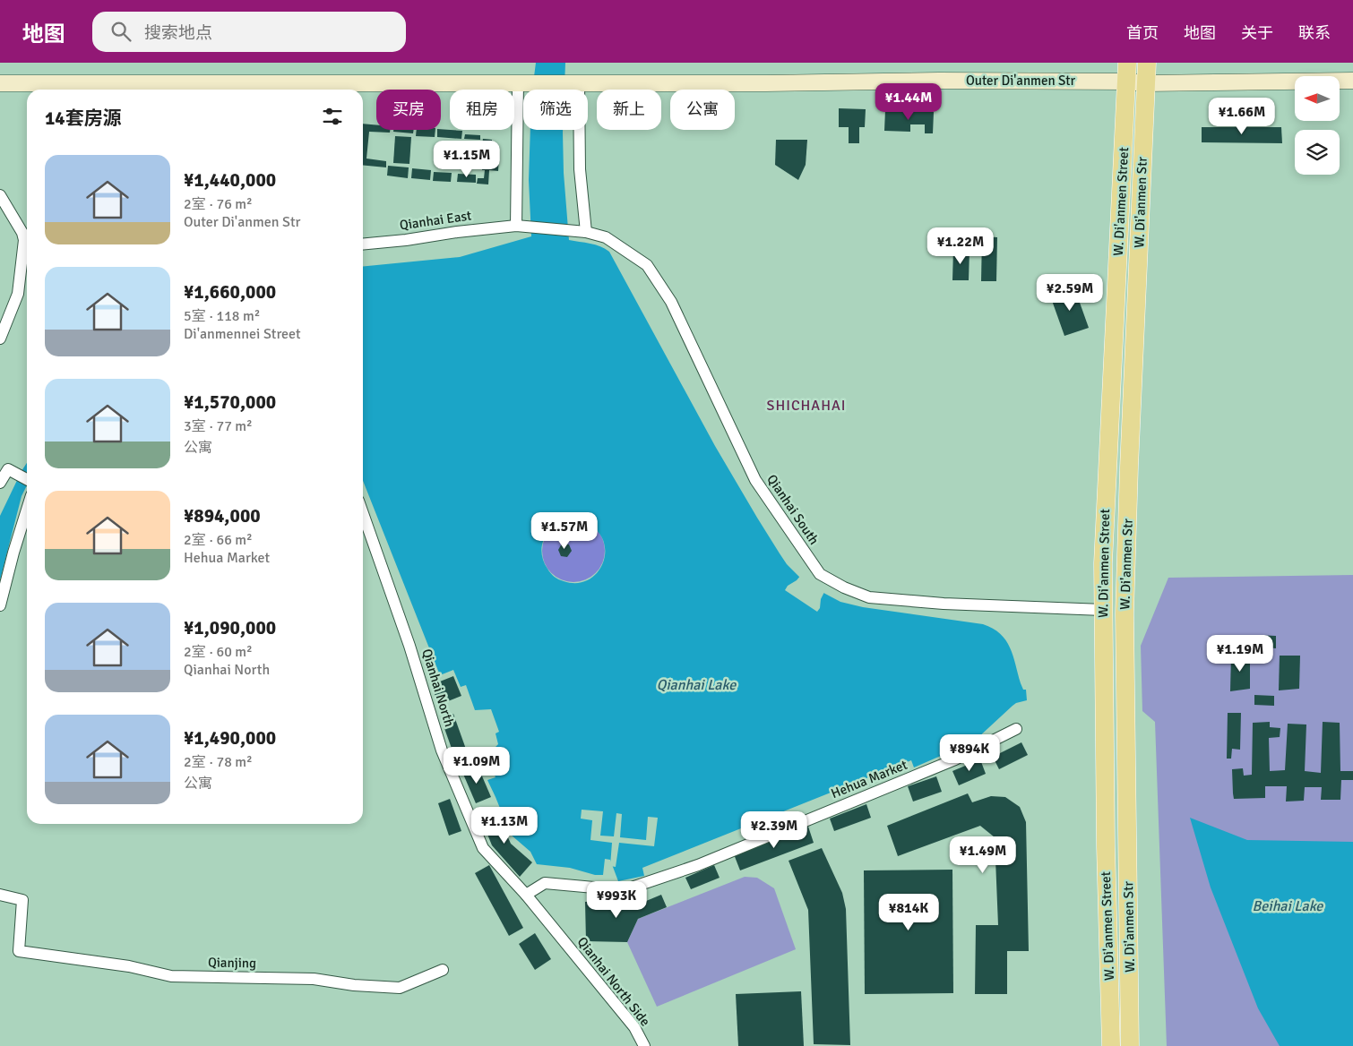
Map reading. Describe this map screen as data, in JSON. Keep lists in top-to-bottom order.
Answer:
{
  "streets": {
    "main road": ["Outer Di'anmen Str", "W. Di'anmen Street", "W. Di'anmen Str"],
    "street": [
      "Qianhai East",
      "Qianhai South",
      "Qianhai North",
      "Hehua Market",
      "Qianjing",
      "Qianhai North Side"
    ]
  },
  "crossings": [
    ["Outer Di'anmen Str", "W. Di'anmen Street"],
    ["Outer Di'anmen Str", "W. Di'anmen Str"],
    ["W. Di'anmen Street", "Qianhai South"],
    ["Qianhai East", "Qianhai South"],
    ["Qianhai North", "Hehua Market"],
    ["Qianhai North", "Qianhai North Side"],
    ["Hehua Market", "Qianhai North Side"]
  ],
  "districts": ["SHICHAHAI"],
  "water": ["Qianhai Lake", "Beihai Lake"],
  "north": "left",
  "page": {
    "header": "地图",
    "search": "搜索地点",
    "nav": [
      "首页",
      "地图",
      "关于",
      "联系"
    ],
    "price": [
      "¥1.44M",
      "¥1.66M",
      "¥1.15M",
      "¥1.22M",
      "¥2.59M",
      "¥1.57M",
      "¥1.19M",
      "¥894K",
      "¥1.09M",
      "¥1.13M",
      "¥2.39M",
      "¥1.49M",
      "¥993K",
      "¥814K"
    ],
    "chip": [
      "买房",
      "租房",
      "筛选",
      "新上",
      "公寓"
    ],
    "heading": "14套房源",
    "list": [
      {
        "name": "¥1,440,000",
        "note": "2室 · 76 m² · Outer Di'anmen Str"
      },
      {
        "name": "¥1,660,000",
        "note": "5室 · 118 m² · Di'anmennei Street"
      },
      {
        "name": "¥1,570,000",
        "note": "3室 · 77 m² · 公寓"
      },
      {
        "name": "¥894,000",
        "note": "2室 · 66 m² · Hehua Market"
      },
      {
        "name": "¥1,090,000",
        "note": "2室 · 60 m² · Qianhai North"
      },
      {
        "name": "¥1,490,000",
        "note": "2室 · 78 m² · 公寓"
      }
    ]
  }
}
